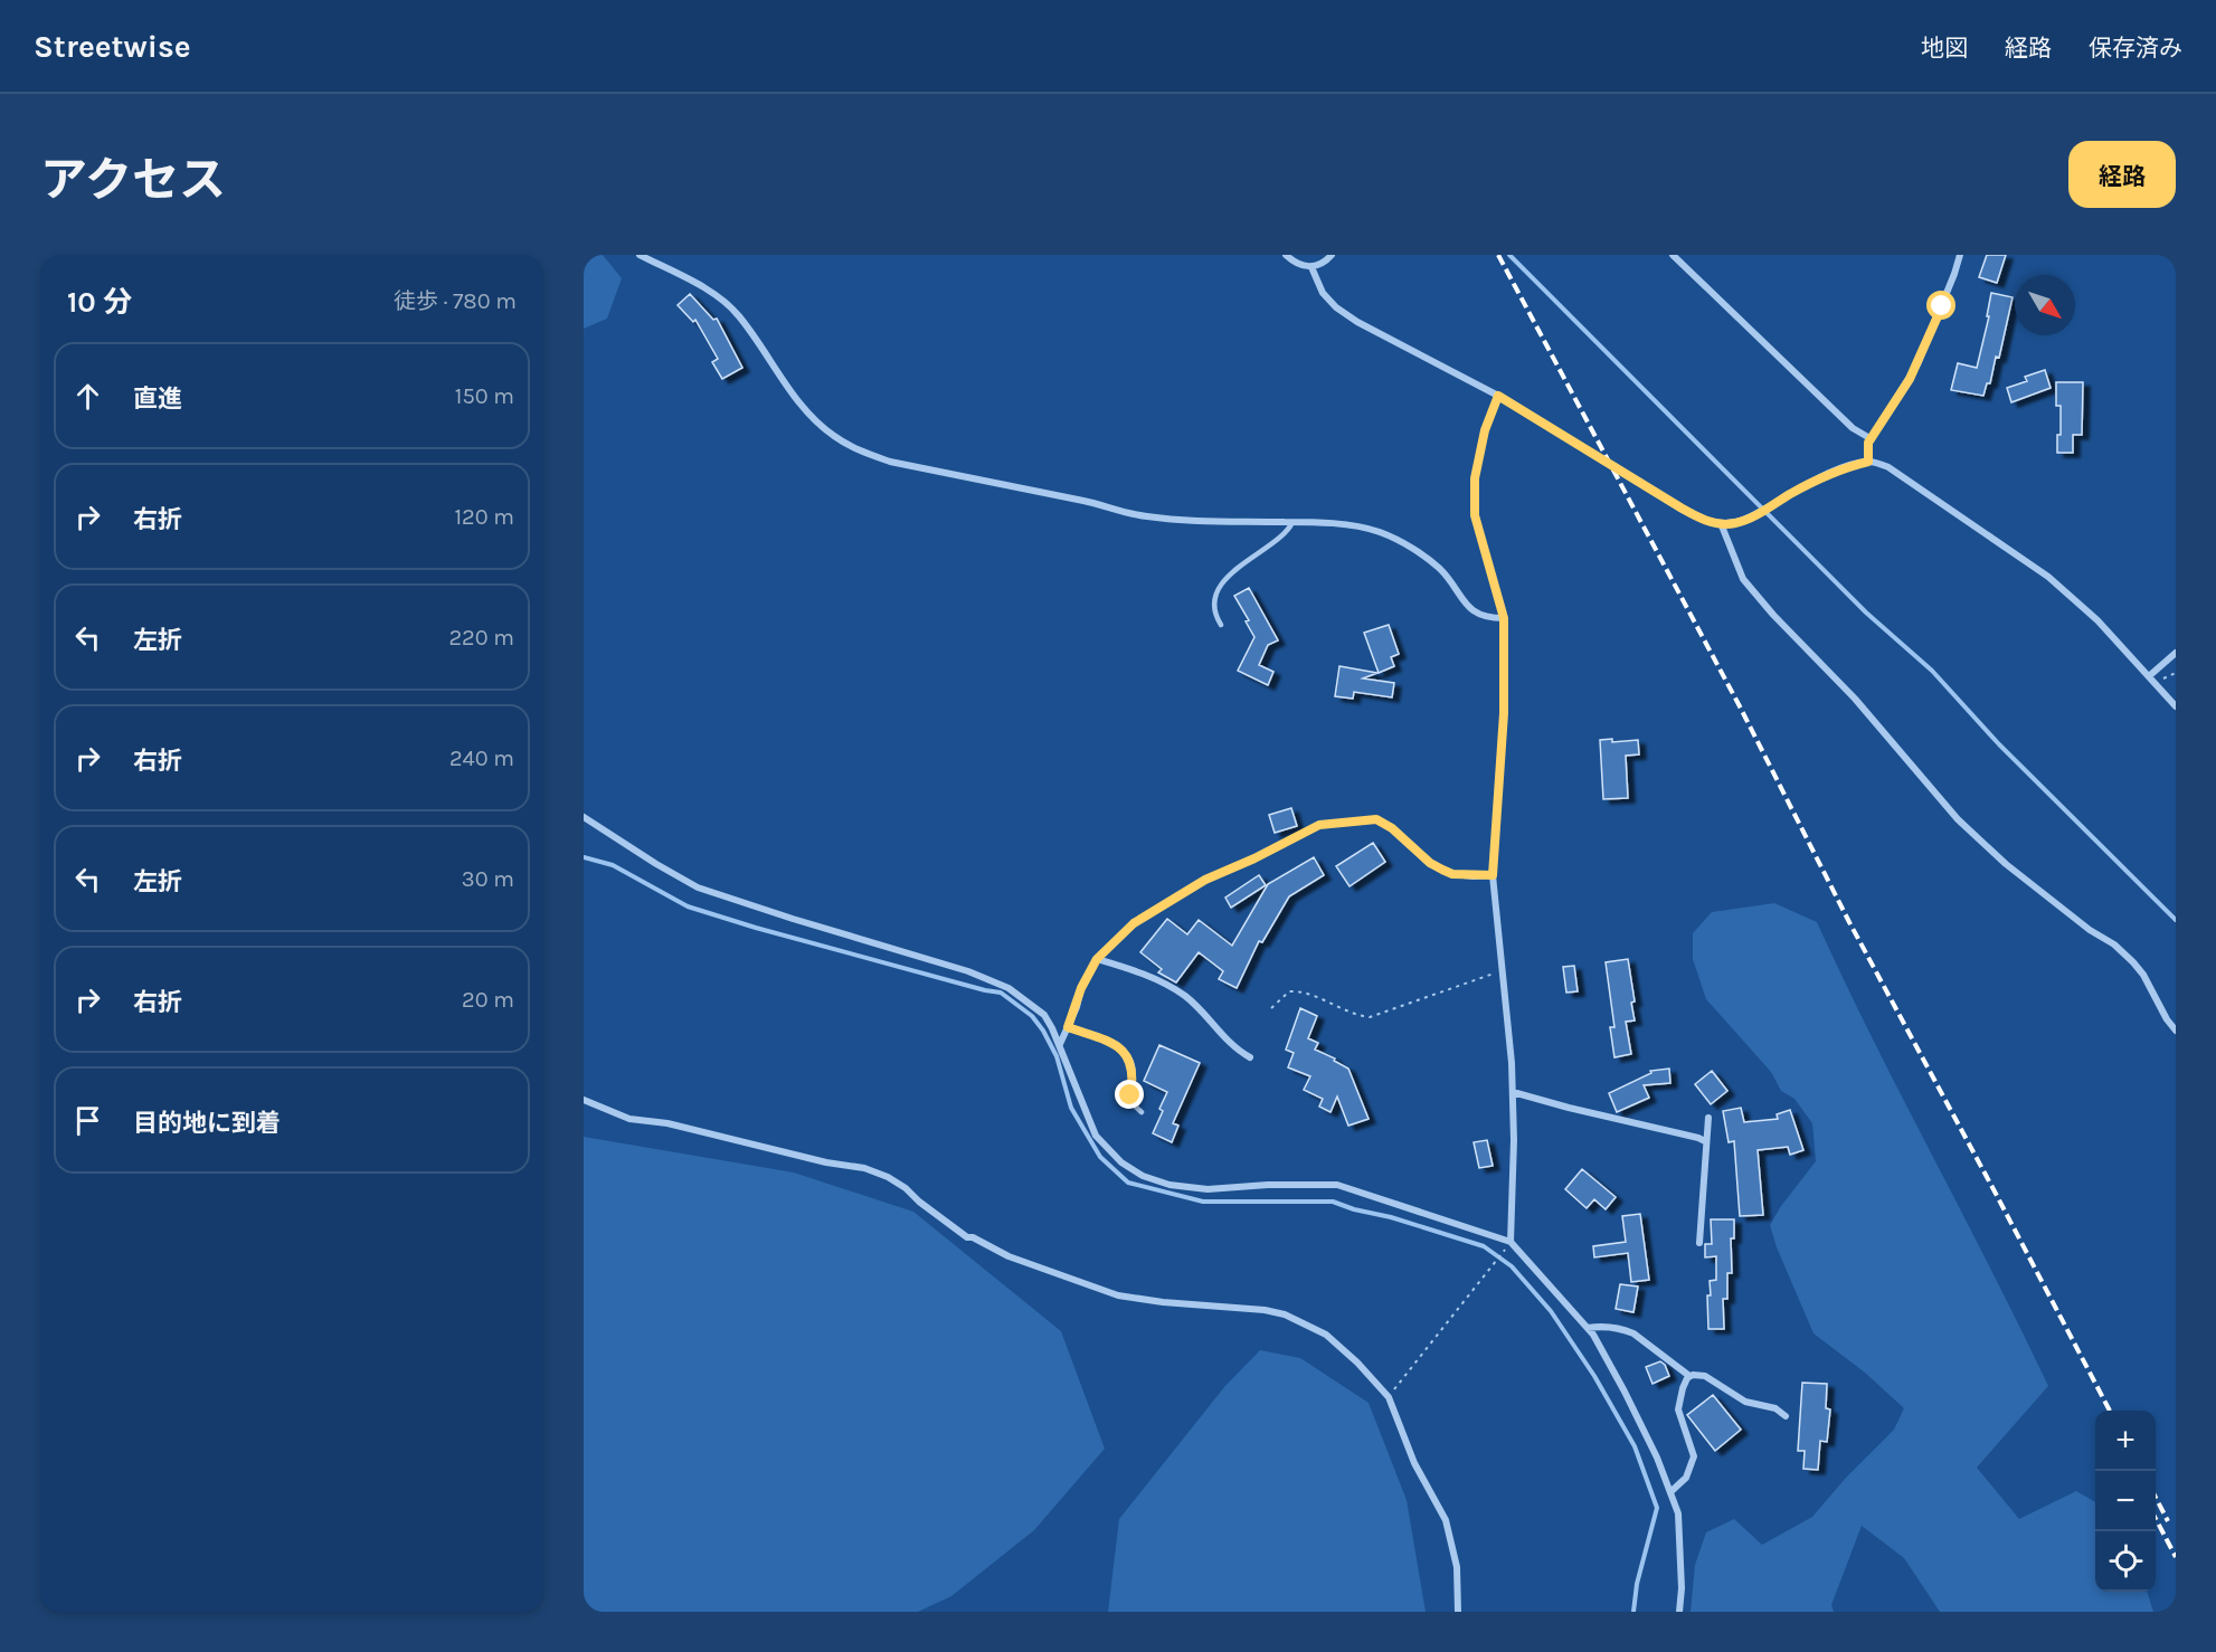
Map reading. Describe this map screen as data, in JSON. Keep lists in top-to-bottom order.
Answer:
{
  "north": "bottom right",
  "page": {
    "header": "Streetwise",
    "nav": ["地図", "経路", "保存済み"],
    "title": "アクセス",
    "buttons": "経路",
    "heading": ["10 分", "徒歩 · 780 m"],
    "list": [
      ["直進", "150 m"],
      ["右折", "120 m"],
      ["左折", "220 m"],
      ["右折", "240 m"],
      ["左折", "30 m"],
      ["右折", "20 m"],
      "目的地に到着"
    ],
    "map_buttons": ["+", "−"]
  }
}
